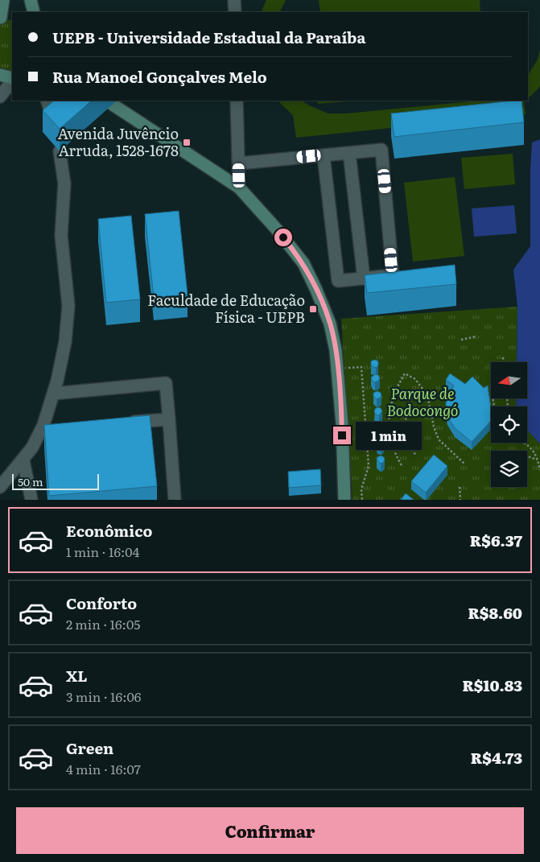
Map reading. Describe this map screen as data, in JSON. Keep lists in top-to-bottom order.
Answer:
{
  "parks": ["Parque de Bodocongó"],
  "places": {
    "transit": ["Avenida Juvêncio Arruda, 1528-1678", "Faculdade de Educação Física - UEPB"]
  },
  "scale_bar": "50 m",
  "north": "left",
  "page": {
    "banner": ["UEPB - Universidade Estadual da Paraíba", "Rua Manoel Gonçalves Melo"],
    "bubble": "1 min",
    "scale": "50 m",
    "list": [
      {
        "name": "Econômico",
        "note": "1 min · 16:04",
        "value": "R$6.37"
      },
      {
        "name": "Conforto",
        "note": "2 min · 16:05",
        "value": "R$8.60"
      },
      {
        "name": "XL",
        "note": "3 min · 16:06",
        "value": "R$10.83"
      },
      {
        "name": "Green",
        "note": "4 min · 16:07",
        "value": "R$4.73"
      }
    ],
    "buttons": "Confirmar"
  }
}
